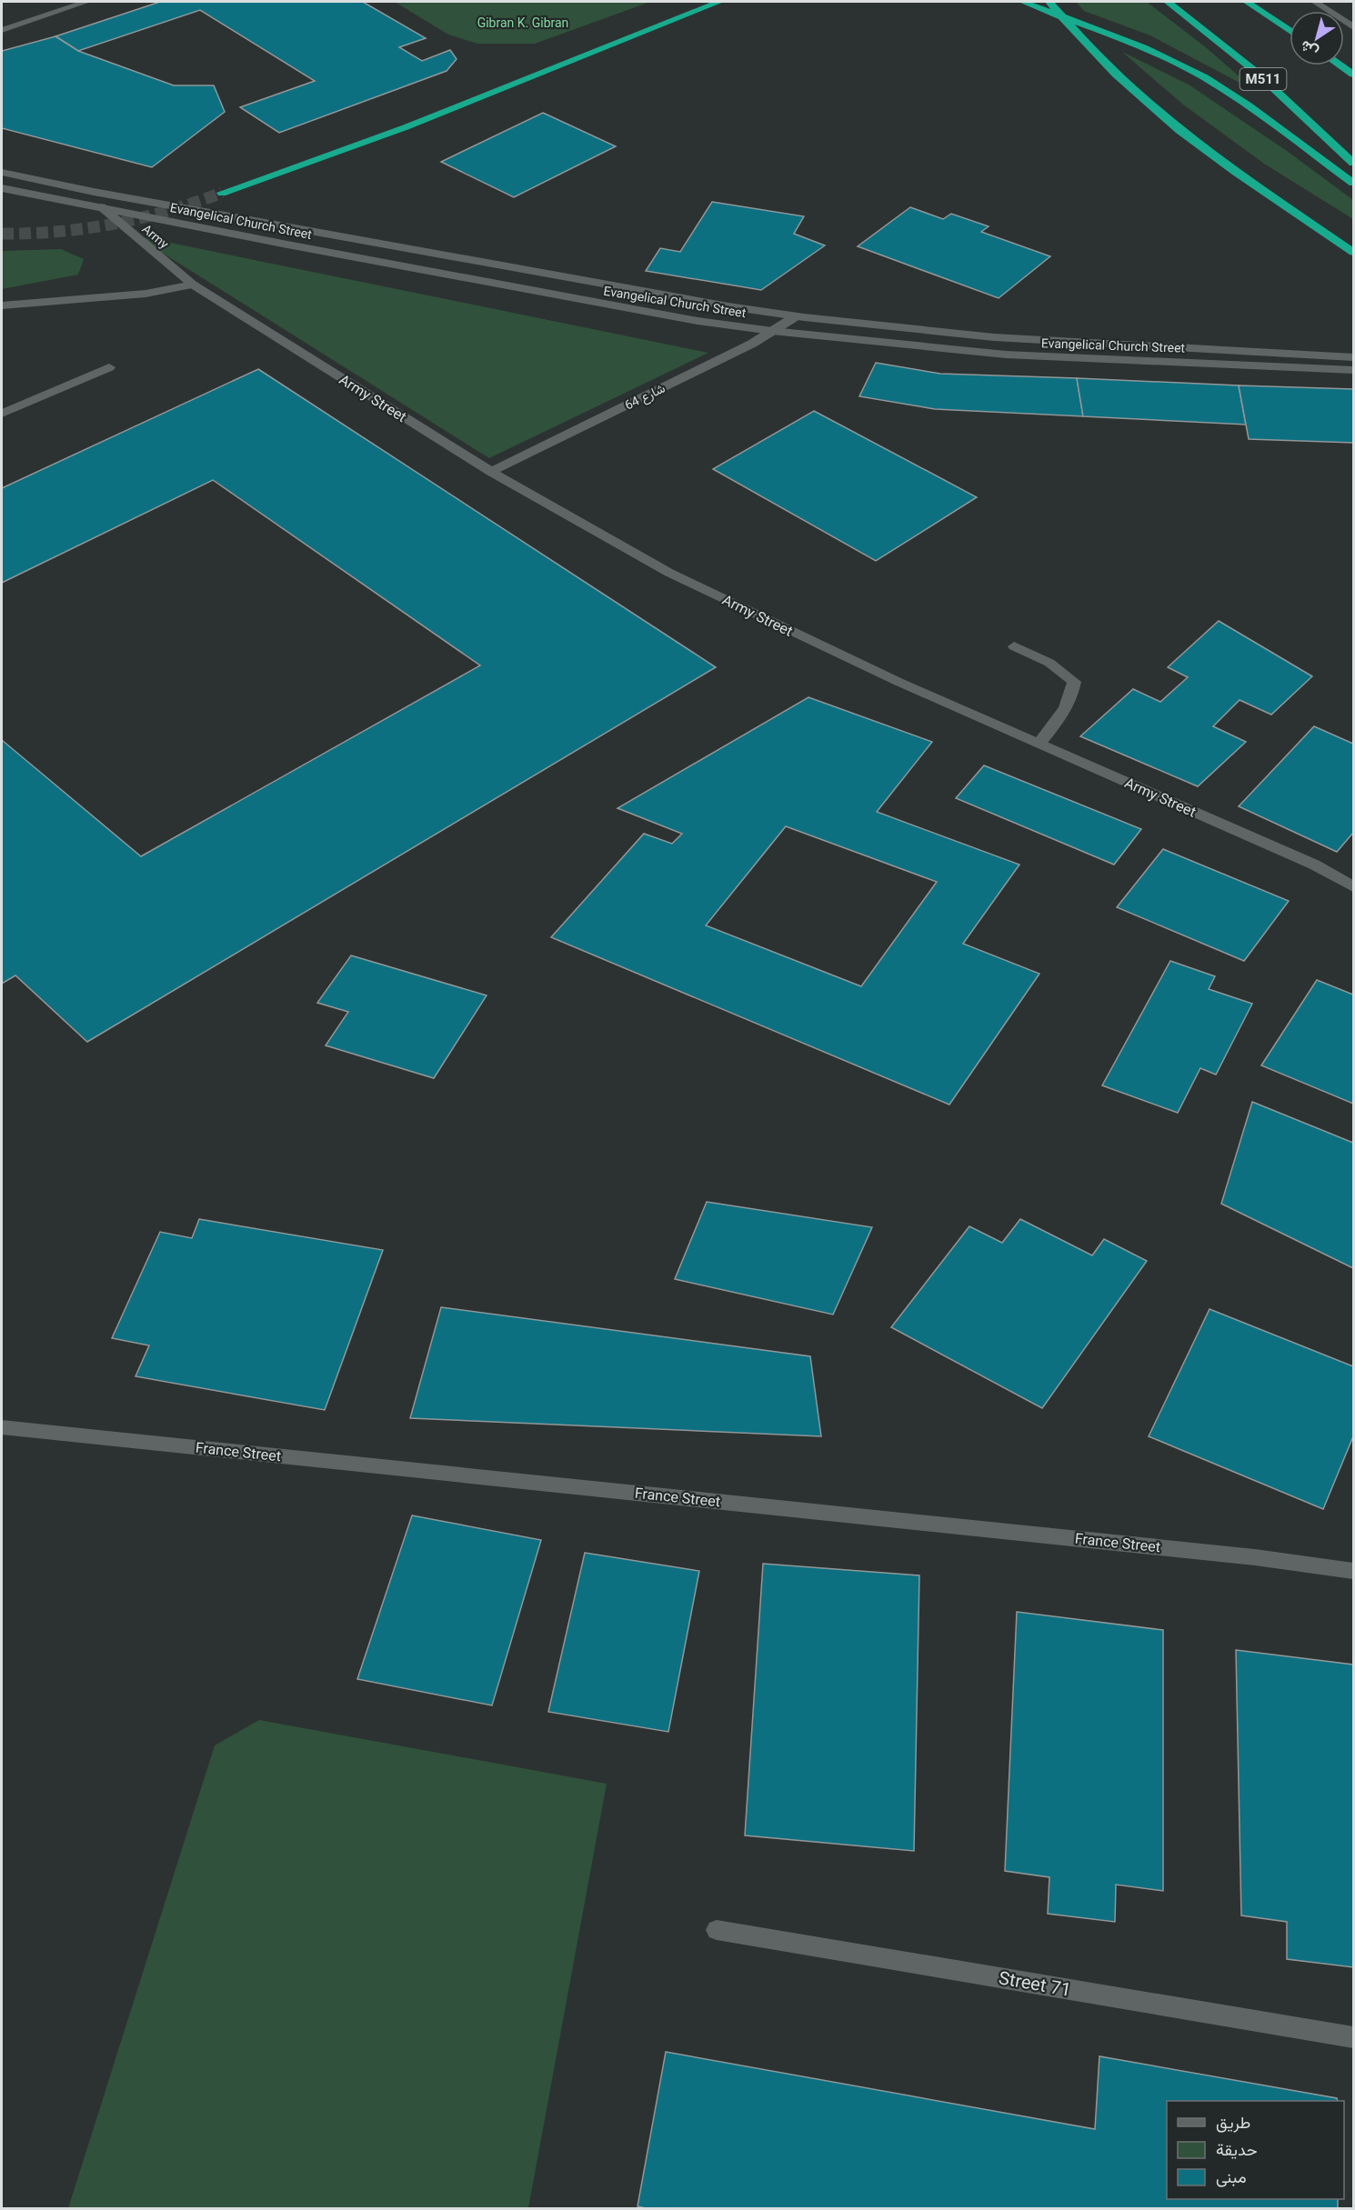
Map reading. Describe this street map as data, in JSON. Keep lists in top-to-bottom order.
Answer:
{
  "streets": {
    "highway": ["M511"],
    "street": [
      "Evangelical Church Street",
      "Army",
      "شارع 64",
      "Army Street",
      "France Street",
      "Street 71"
    ]
  },
  "crossings": [
    ["Evangelical Church Street", "Army"],
    ["Evangelical Church Street", "شارع 64"],
    ["Army", "Army Street"],
    ["شارع 64", "Army Street"]
  ],
  "parks": ["Gibran K. Gibran"],
  "legend": ["طريق", "حديقة", "مبنى"],
  "north": "bottom left"
}
